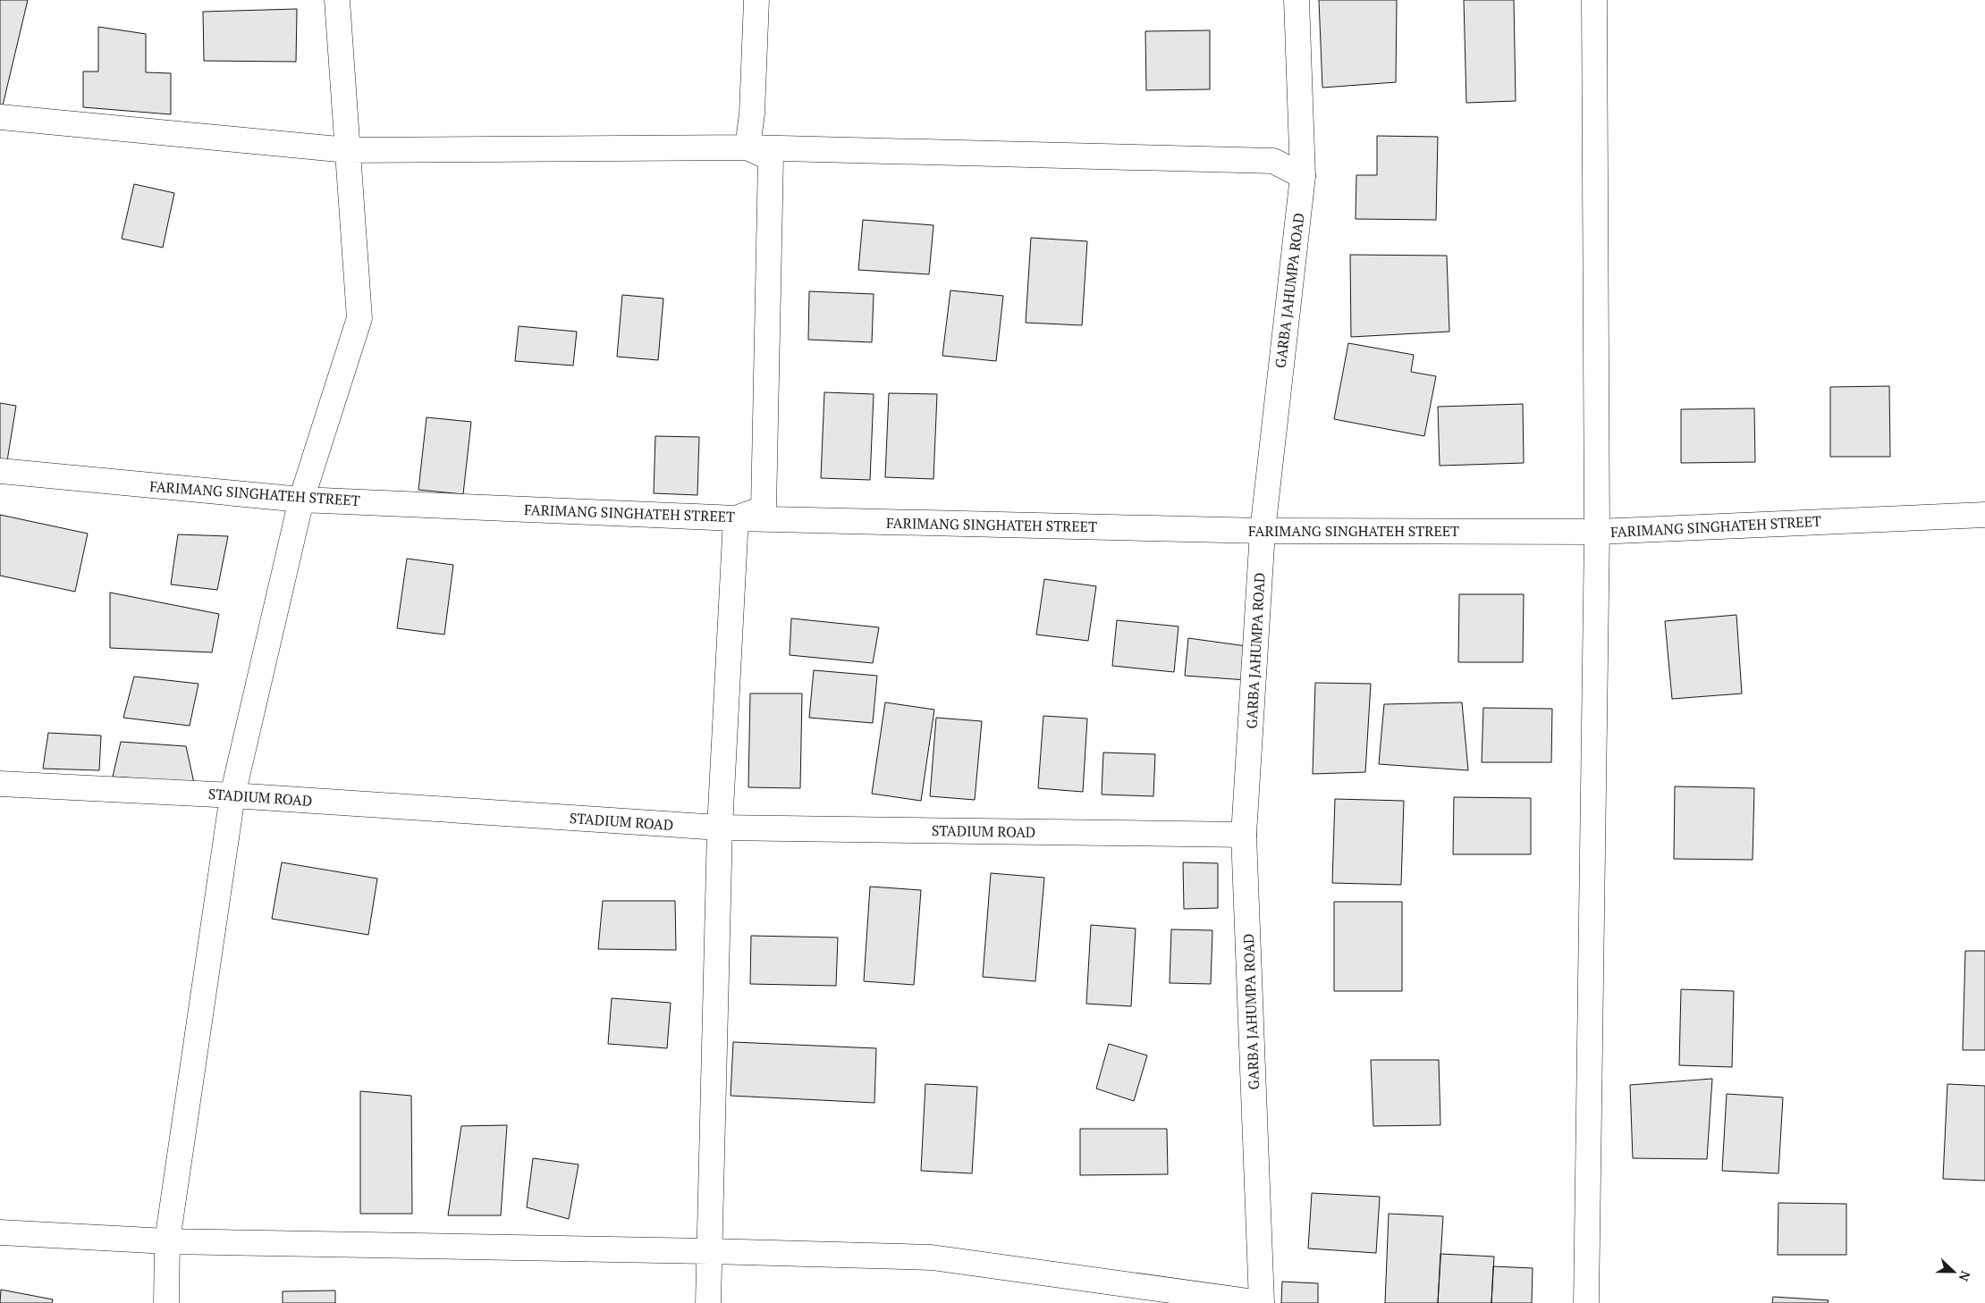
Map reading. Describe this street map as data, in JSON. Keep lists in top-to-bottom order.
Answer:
{
  "streets": {
    "street": ["GARBA JAHUMPA ROAD", "FARIMANG SINGHATEH STREET", "STADIUM ROAD"]
  },
  "crossings": [
    ["GARBA JAHUMPA ROAD", "FARIMANG SINGHATEH STREET"],
    ["GARBA JAHUMPA ROAD", "STADIUM ROAD"]
  ],
  "north": "right"
}
